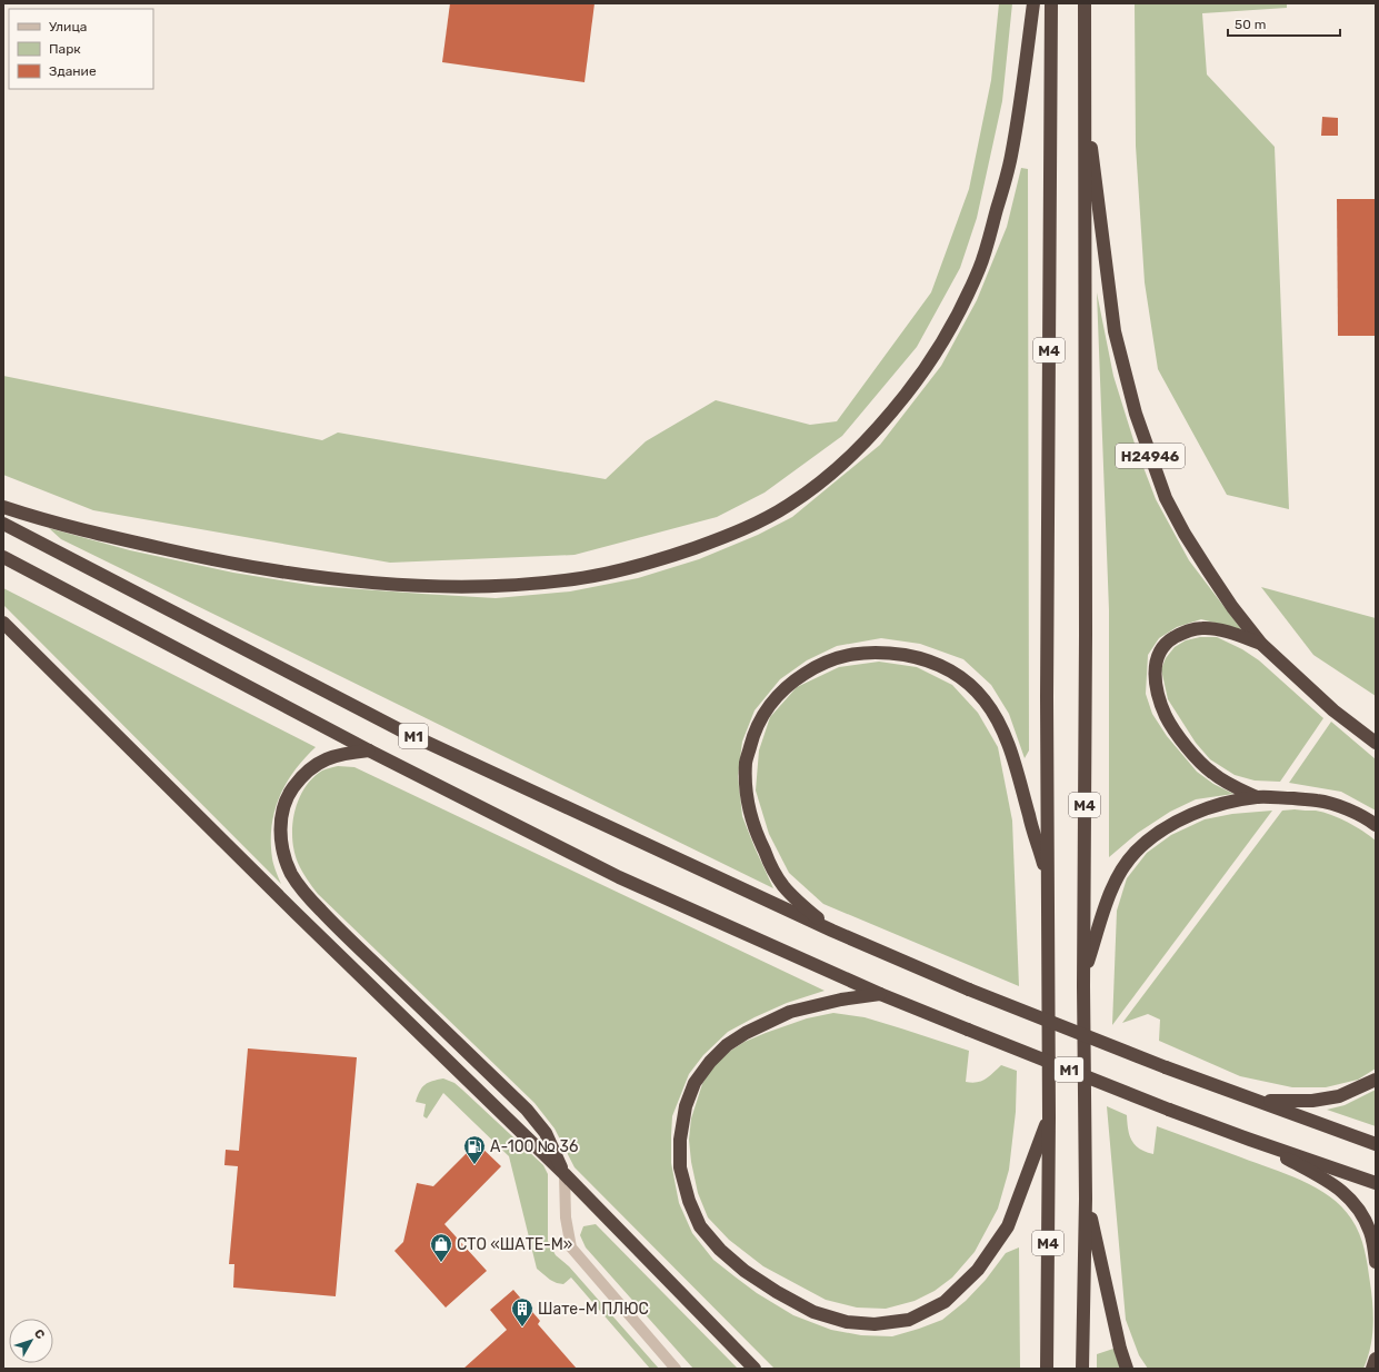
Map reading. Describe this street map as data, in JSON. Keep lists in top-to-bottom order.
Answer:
{
  "streets": {
    "highway": ["М4", "Н24946", "М1"]
  },
  "crossings": [
    ["М4", "Н24946"]
  ],
  "places": {
    "fuel station": ["А-100 № 36"],
    "shop": ["СТО «ШАТЕ-М»"],
    "building": ["Шате-М ПЛЮС"]
  },
  "legend": ["Улица", "Парк", "Здание"],
  "scale_bar": "50 m",
  "north": "top right"
}
